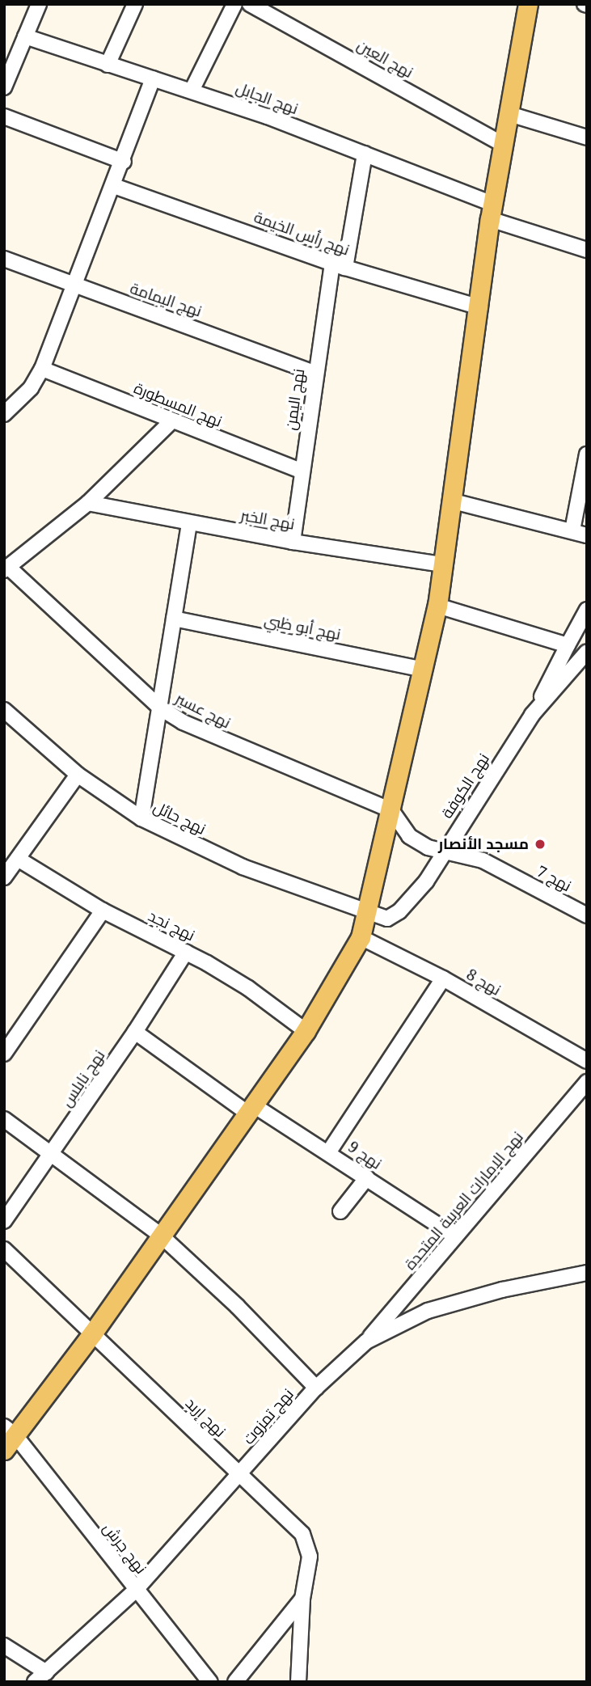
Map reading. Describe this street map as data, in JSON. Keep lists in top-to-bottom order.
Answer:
{
  "streets": {
    "street": [
      "نهج العين",
      "نهج الجابل",
      "نهج رأس الخيمة",
      "نهج اليمامة",
      "نهج اليمن",
      "نهج المسطورة",
      "نهج الخبر",
      "نهج أبو ظبي",
      "نهج عسير",
      "نهج الكوفة",
      "نهج حائل",
      "نهج 7",
      "نهج نجد",
      "نهج 8",
      "نهج نابلس",
      "نهج 9",
      "نهج الإمارات العربية المتحدة",
      "نهج تمزوت",
      "نهج إربد",
      "نهج جرش"
    ]
  },
  "crossings": [
    ["نهج الجابل", "نهج اليمن"],
    ["نهج رأس الخيمة", "نهج اليمن"],
    ["نهج اليمامة", "نهج اليمن"],
    ["نهج اليمن", "نهج المسطورة"],
    ["نهج اليمن", "نهج الخبر"],
    ["نهج عسير", "نهج 7"],
    ["نهج الكوفة", "نهج حائل"],
    ["نهج الكوفة", "نهج 7"],
    ["نهج نجد", "نهج نابلس"],
    ["نهج نابلس", "نهج 9"],
    ["نهج 9", "نهج الإمارات العربية المتحدة"],
    ["نهج الإمارات العربية المتحدة", "نهج تمزوت"],
    ["نهج تمزوت", "نهج إربد"],
    ["نهج تمزوت", "نهج جرش"]
  ],
  "places": ["مسجد الأنصار"]
}
